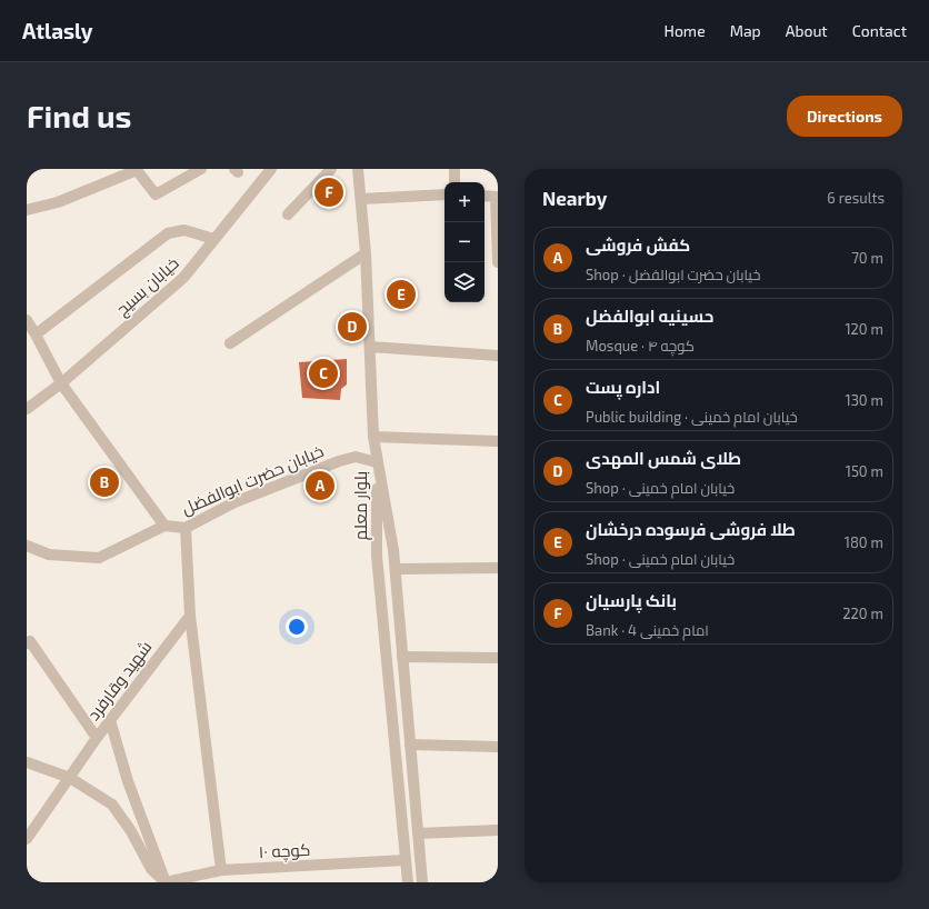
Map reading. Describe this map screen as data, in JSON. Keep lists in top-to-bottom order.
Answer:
{
  "streets": {
    "street": [
      "خیابان بسیج",
      "خیابان حضرت ابوالفضل",
      "بلوار معلم",
      "شهید وقارفرد",
      "کوچه ۱۰"
    ]
  },
  "crossings": [
    ["خیابان حضرت ابوالفضل", "بلوار معلم"],
    ["بلوار معلم", "کوچه ۱۰"]
  ],
  "page": {
    "header": "Atlasly",
    "nav": [
      "Home",
      "Map",
      "About",
      "Contact"
    ],
    "buttons": "Directions",
    "title": "Find us",
    "heading": ["Nearby", "6 results"],
    "pins": [
      "F",
      "E",
      "D",
      "C",
      "B",
      "A"
    ],
    "map_buttons": ["+", "−"],
    "list": [
      {
        "mark": "A",
        "name": "کفش فروشی",
        "note": "Shop · خیابان حضرت ابوالفضل",
        "value": "70 m"
      },
      {
        "mark": "B",
        "name": "حسینیه ابوالفضل",
        "note": "Mosque · کوچه ۴",
        "value": "120 m"
      },
      {
        "mark": "C",
        "name": "اداره پست",
        "note": "Public building · خیابان امام خمینی",
        "value": "130 m"
      },
      {
        "mark": "D",
        "name": "طلای شمس المهدی",
        "note": "Shop · خیابان امام خمینی",
        "value": "150 m"
      },
      {
        "mark": "E",
        "name": "طلا فروشی فرسوده درخشان",
        "note": "Shop · خیابان امام خمینی",
        "value": "180 m"
      },
      {
        "mark": "F",
        "name": "بانک پارسیان",
        "note": "Bank · امام خمینی 4",
        "value": "220 m"
      }
    ]
  }
}
